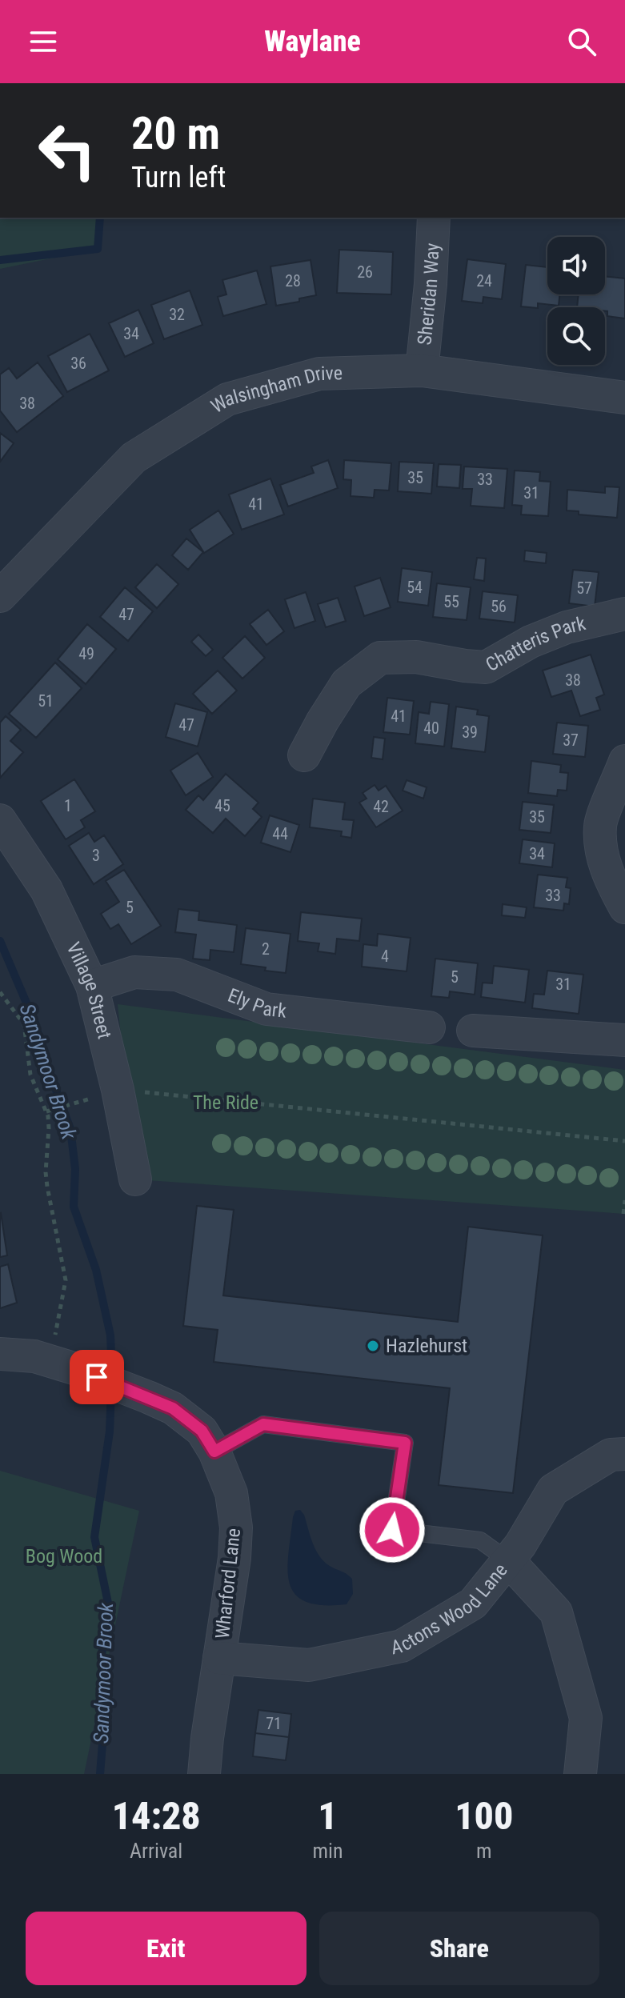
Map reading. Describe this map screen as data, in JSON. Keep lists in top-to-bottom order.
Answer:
{
  "streets": {
    "street": [
      "Sheridan Way",
      "Walsingham Drive",
      "Chatteris Park",
      "Village Street",
      "Ely Park",
      "Wharford Lane",
      "Actons Wood Lane"
    ]
  },
  "crossings": [
    ["Sheridan Way", "Walsingham Drive"],
    ["Village Street", "Ely Park"],
    ["Wharford Lane", "Actons Wood Lane"]
  ],
  "water": ["Sandymoor Brook"],
  "parks": ["The Ride", "Bog Wood"],
  "places": ["Hazlehurst"],
  "house_numbers": [
    "26",
    "28",
    "24",
    "32",
    "34",
    "36",
    "38",
    "35",
    "33",
    "31",
    "41",
    "54",
    "57",
    "55",
    "56",
    "47",
    "49",
    "38",
    "51",
    "41",
    "47",
    "40",
    "39",
    "37",
    "1",
    "45",
    "42",
    "35",
    "44",
    "34",
    "3",
    "33",
    "5",
    "2",
    "4",
    "5",
    "31",
    "71"
  ],
  "page": {
    "header": "Waylane",
    "turn": ["20 m", "Turn left"],
    "eta": [
      "14:28",
      "Arrival",
      "1",
      "min",
      "100",
      "m"
    ],
    "buttons": ["Exit", "Share"]
  }
}
